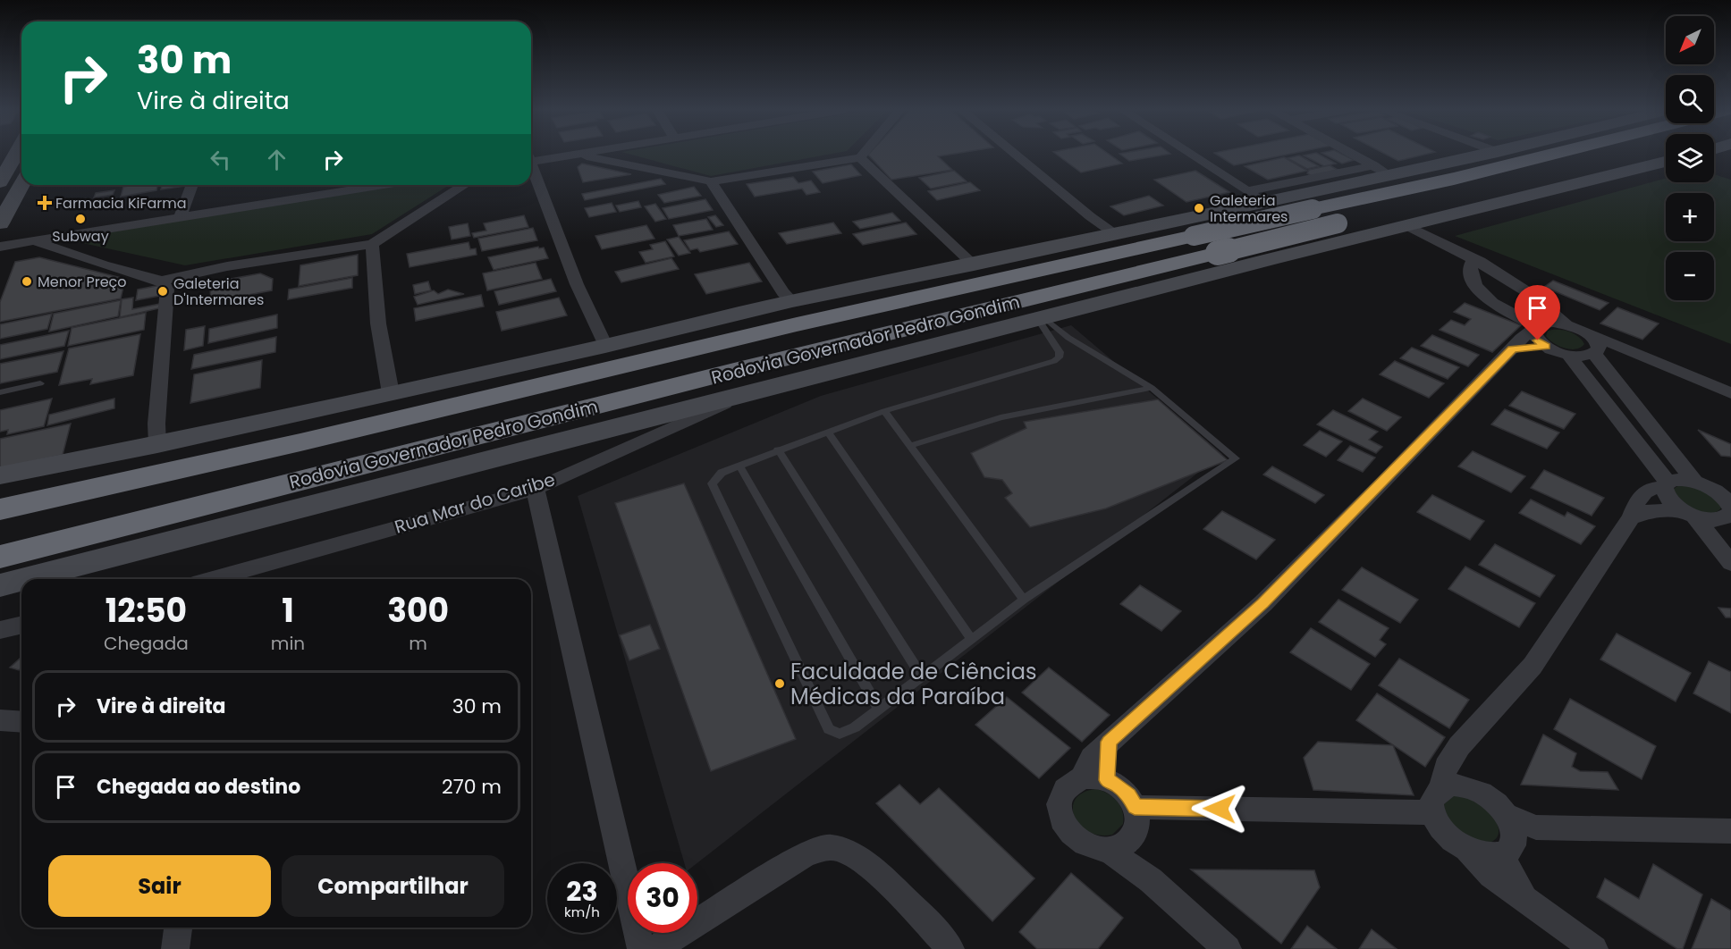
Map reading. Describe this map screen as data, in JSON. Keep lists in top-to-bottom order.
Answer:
{
  "streets": {
    "highway": ["Rodovia Governador Pedro Gondim"],
    "street": ["Rua Mar do Caribe"]
  },
  "places": {
    "health": ["Farmacia KiFarma"],
    "other": [
      "Galeteria Intermares",
      "Subway",
      "Menor Preço",
      "Galeteria D'Intermares",
      "Faculdade de Ciências Médicas da Paraíba"
    ]
  },
  "north": "bottom left",
  "page": {
    "map_buttons": ["+", "−"],
    "turn": ["30 m", "Vire à direita"],
    "eta": [
      "12:50",
      "Chegada",
      "1",
      "min",
      "300",
      "m"
    ],
    "list": [
      {
        "name": "Vire à direita",
        "value": "30 m"
      },
      {
        "name": "Chegada ao destino",
        "value": "270 m"
      }
    ],
    "buttons": ["Sair", "Compartilhar"],
    "speed": "23 km/h",
    "limit": "30"
  }
}
